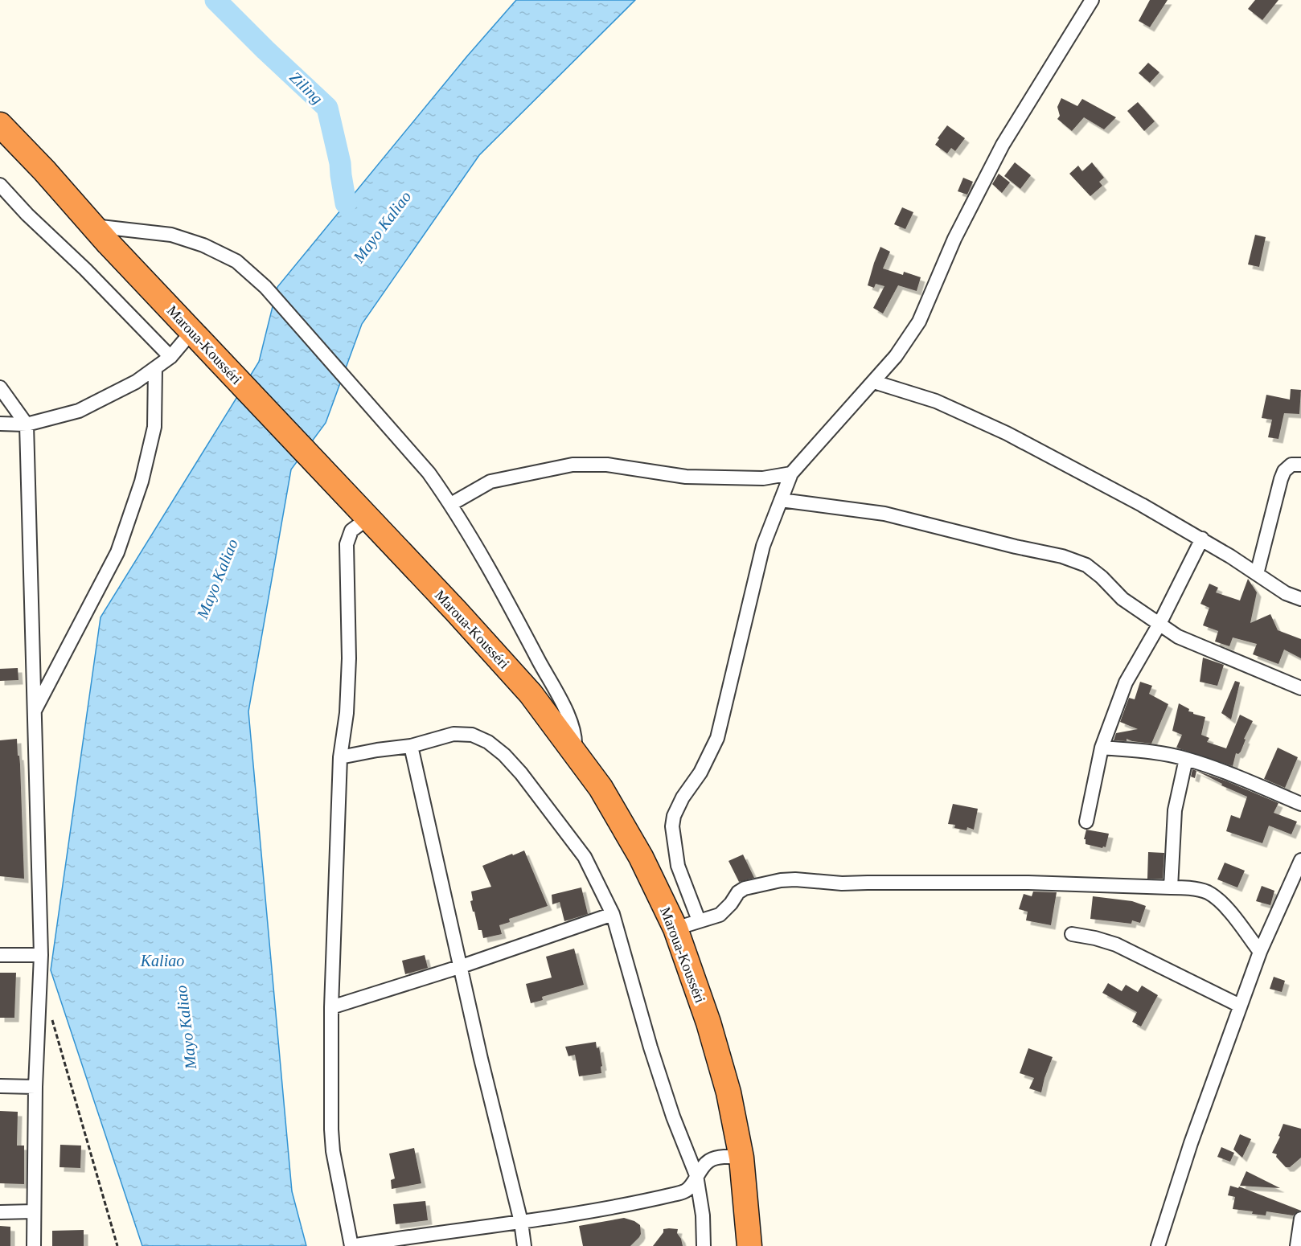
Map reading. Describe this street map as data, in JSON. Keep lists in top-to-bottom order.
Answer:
{
  "streets": {
    "highway": ["Maroua-Kousséri"]
  },
  "water": ["Ziling", "Mayo Kaliao", "Kaliao"]
}
